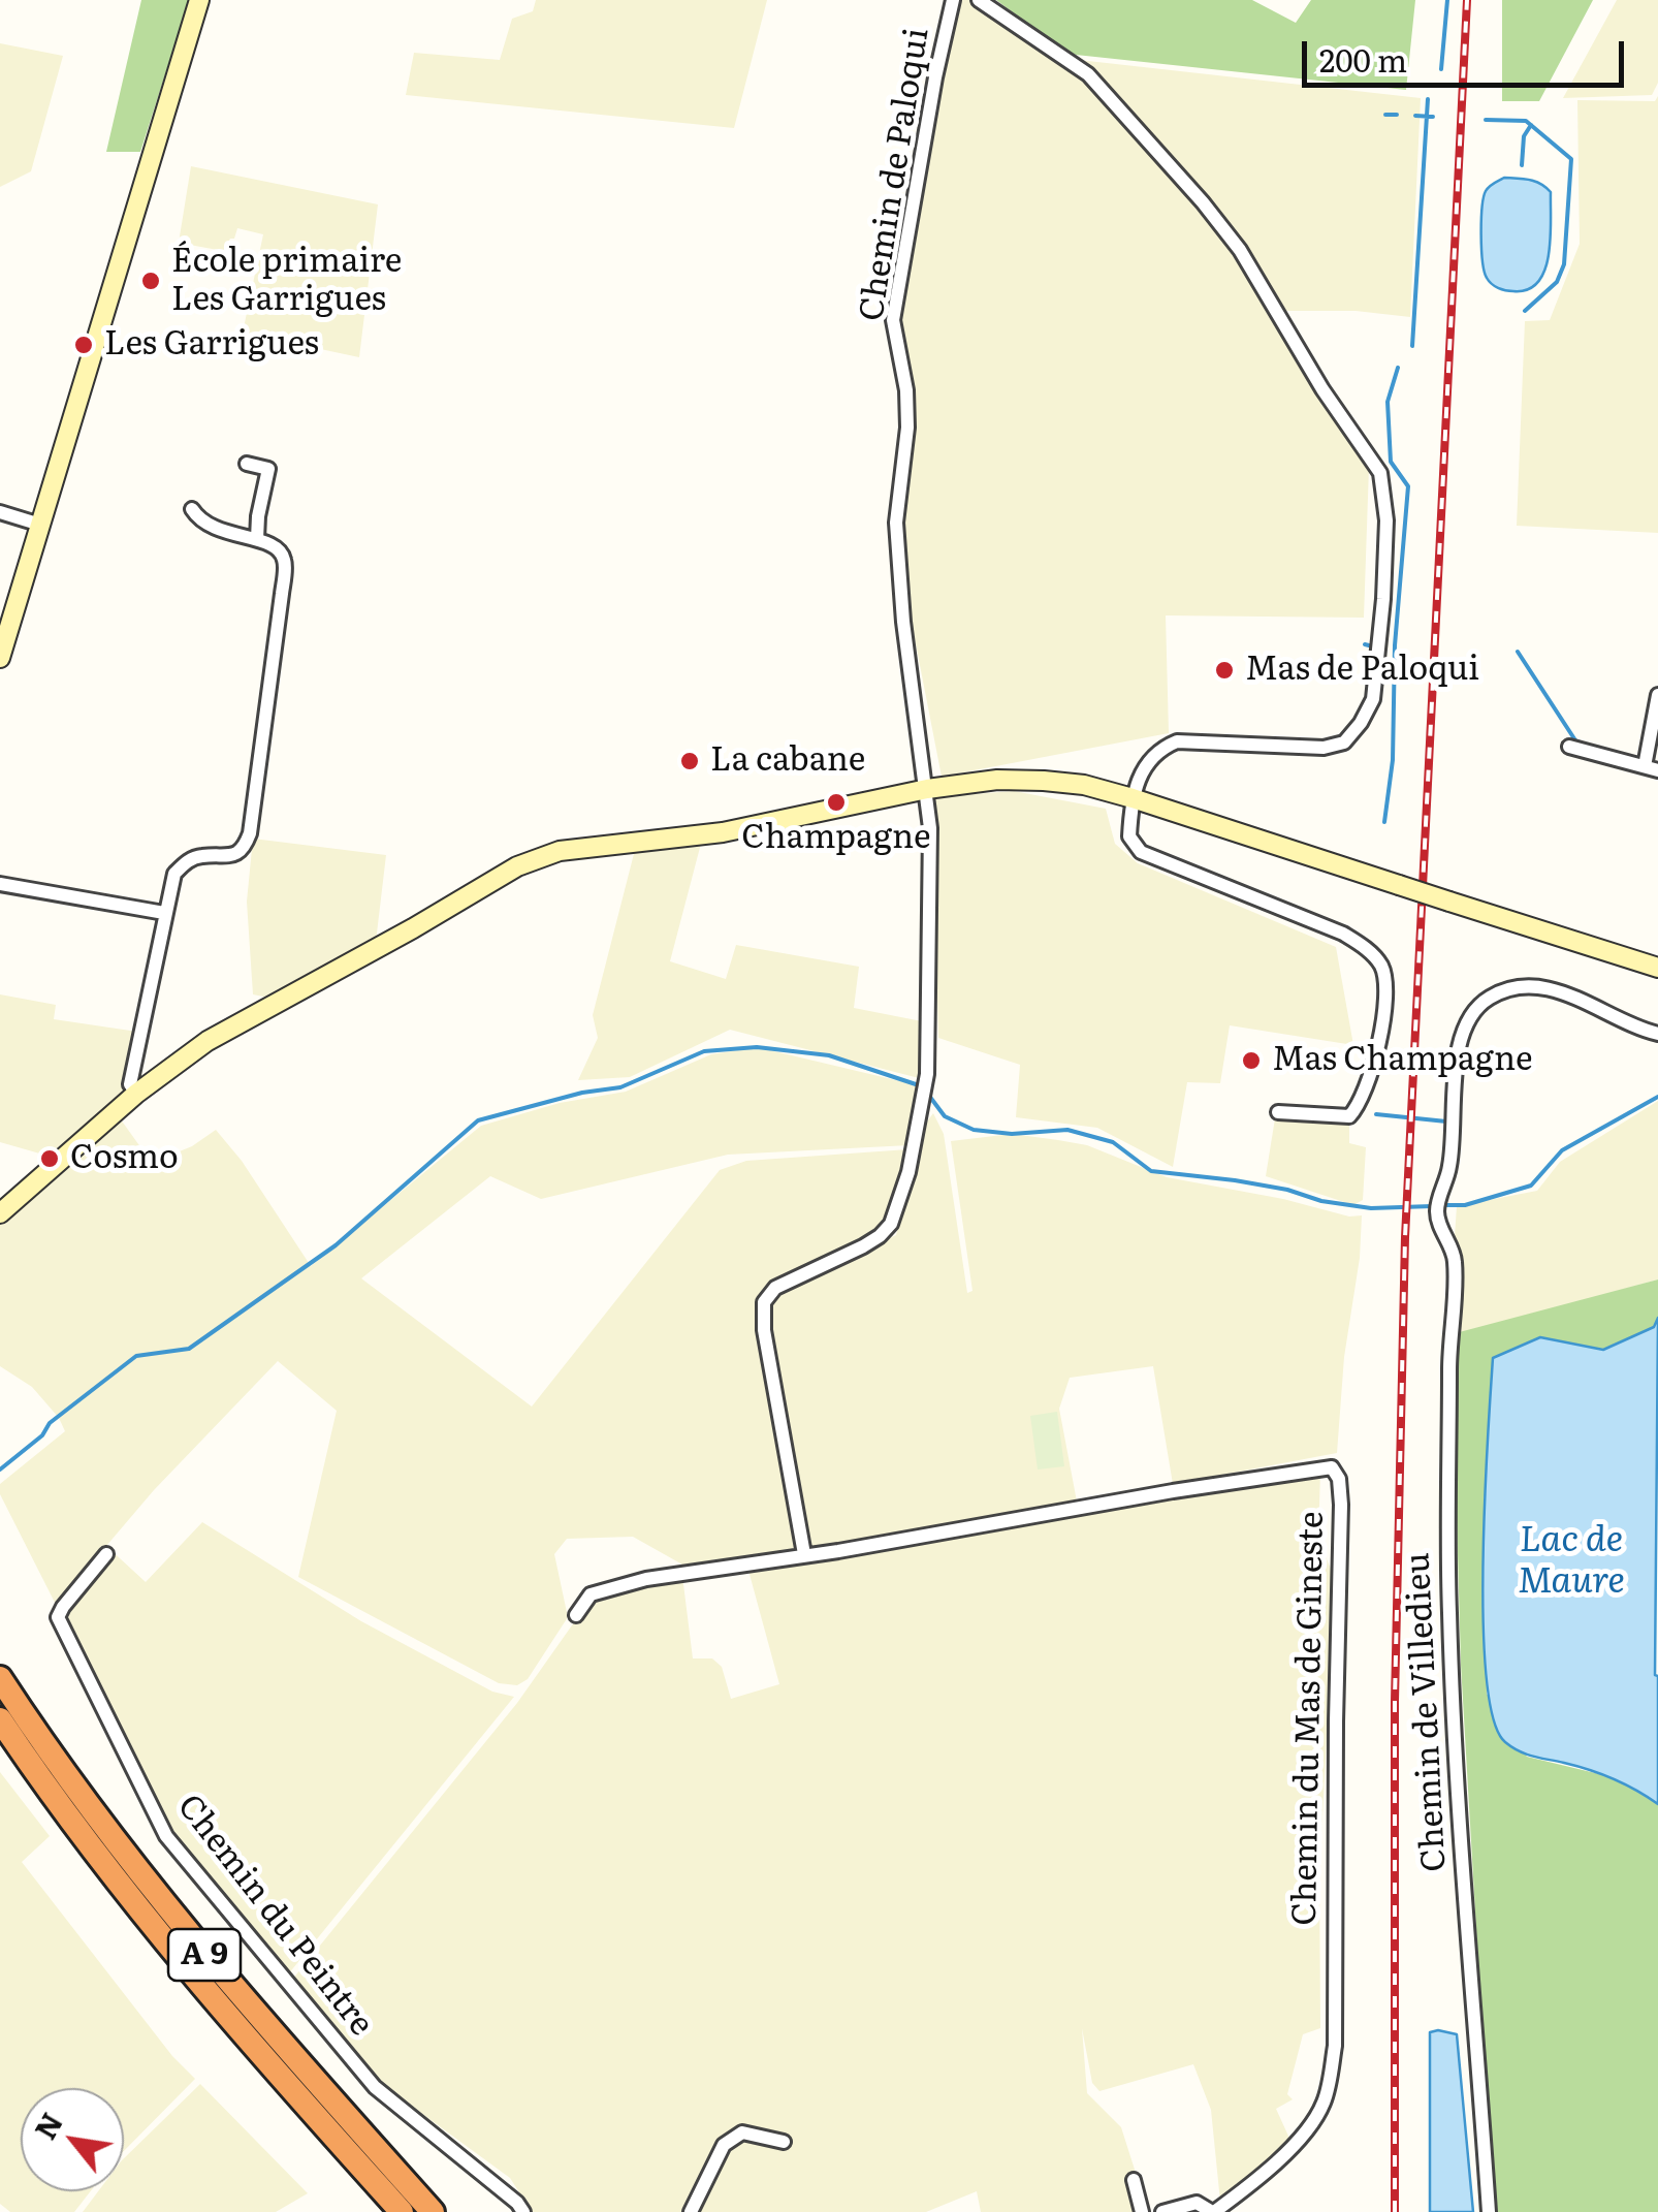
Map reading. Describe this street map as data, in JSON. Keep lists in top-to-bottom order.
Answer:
{
  "streets": {
    "highway": ["A 9"],
    "street": [
      "Chemin de Paloqui",
      "Chemin de Villedieu",
      "Chemin du Mas de Gineste",
      "Chemin du Peintre"
    ]
  },
  "crossings": [
    ["Chemin de Paloqui", "Chemin du Mas de Gineste"]
  ],
  "water": ["Lac de Maure"],
  "places": [
    "École primaire Les Garrigues",
    "Les Garrigues",
    "Mas de Paloqui",
    "La cabane",
    "Champagne",
    "Mas Champagne",
    "Cosmo"
  ],
  "scale_bar": "200 m",
  "north": "top left"
}
